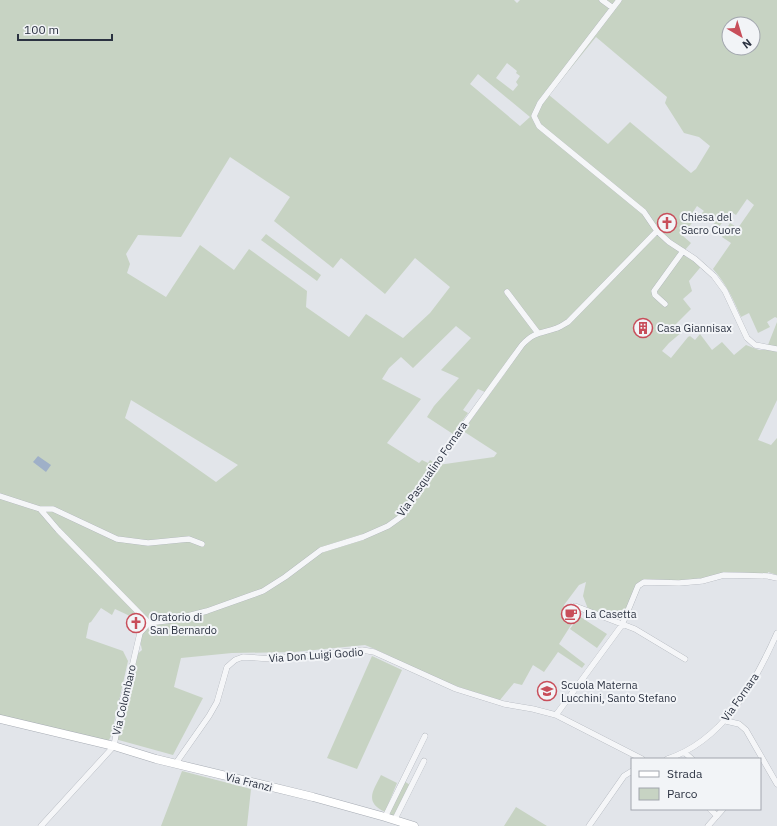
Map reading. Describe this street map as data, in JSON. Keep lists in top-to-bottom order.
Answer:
{
  "streets": {
    "main road": ["Via Franzi"],
    "street": [
      "Via Pasqualino Fornara",
      "Via Don Luigi Godio",
      "Via Fornara",
      "Via Colombaro"
    ]
  },
  "crossings": [
    ["Via Pasqualino Fornara", "Via Colombaro"],
    ["Via Don Luigi Godio", "Via Franzi"],
    ["Via Colombaro", "Via Franzi"]
  ],
  "places": {
    "church": ["Chiesa del Sacro Cuore", "Oratorio di San Bernardo"],
    "building": ["Casa Giannisax"],
    "cafe": ["La Casetta"],
    "school or university": ["Scuola Materna Lucchini, Santo Stefano"]
  },
  "legend": ["Strada", "Parco"],
  "scale_bar": "100 m",
  "north": "bottom right"
}
